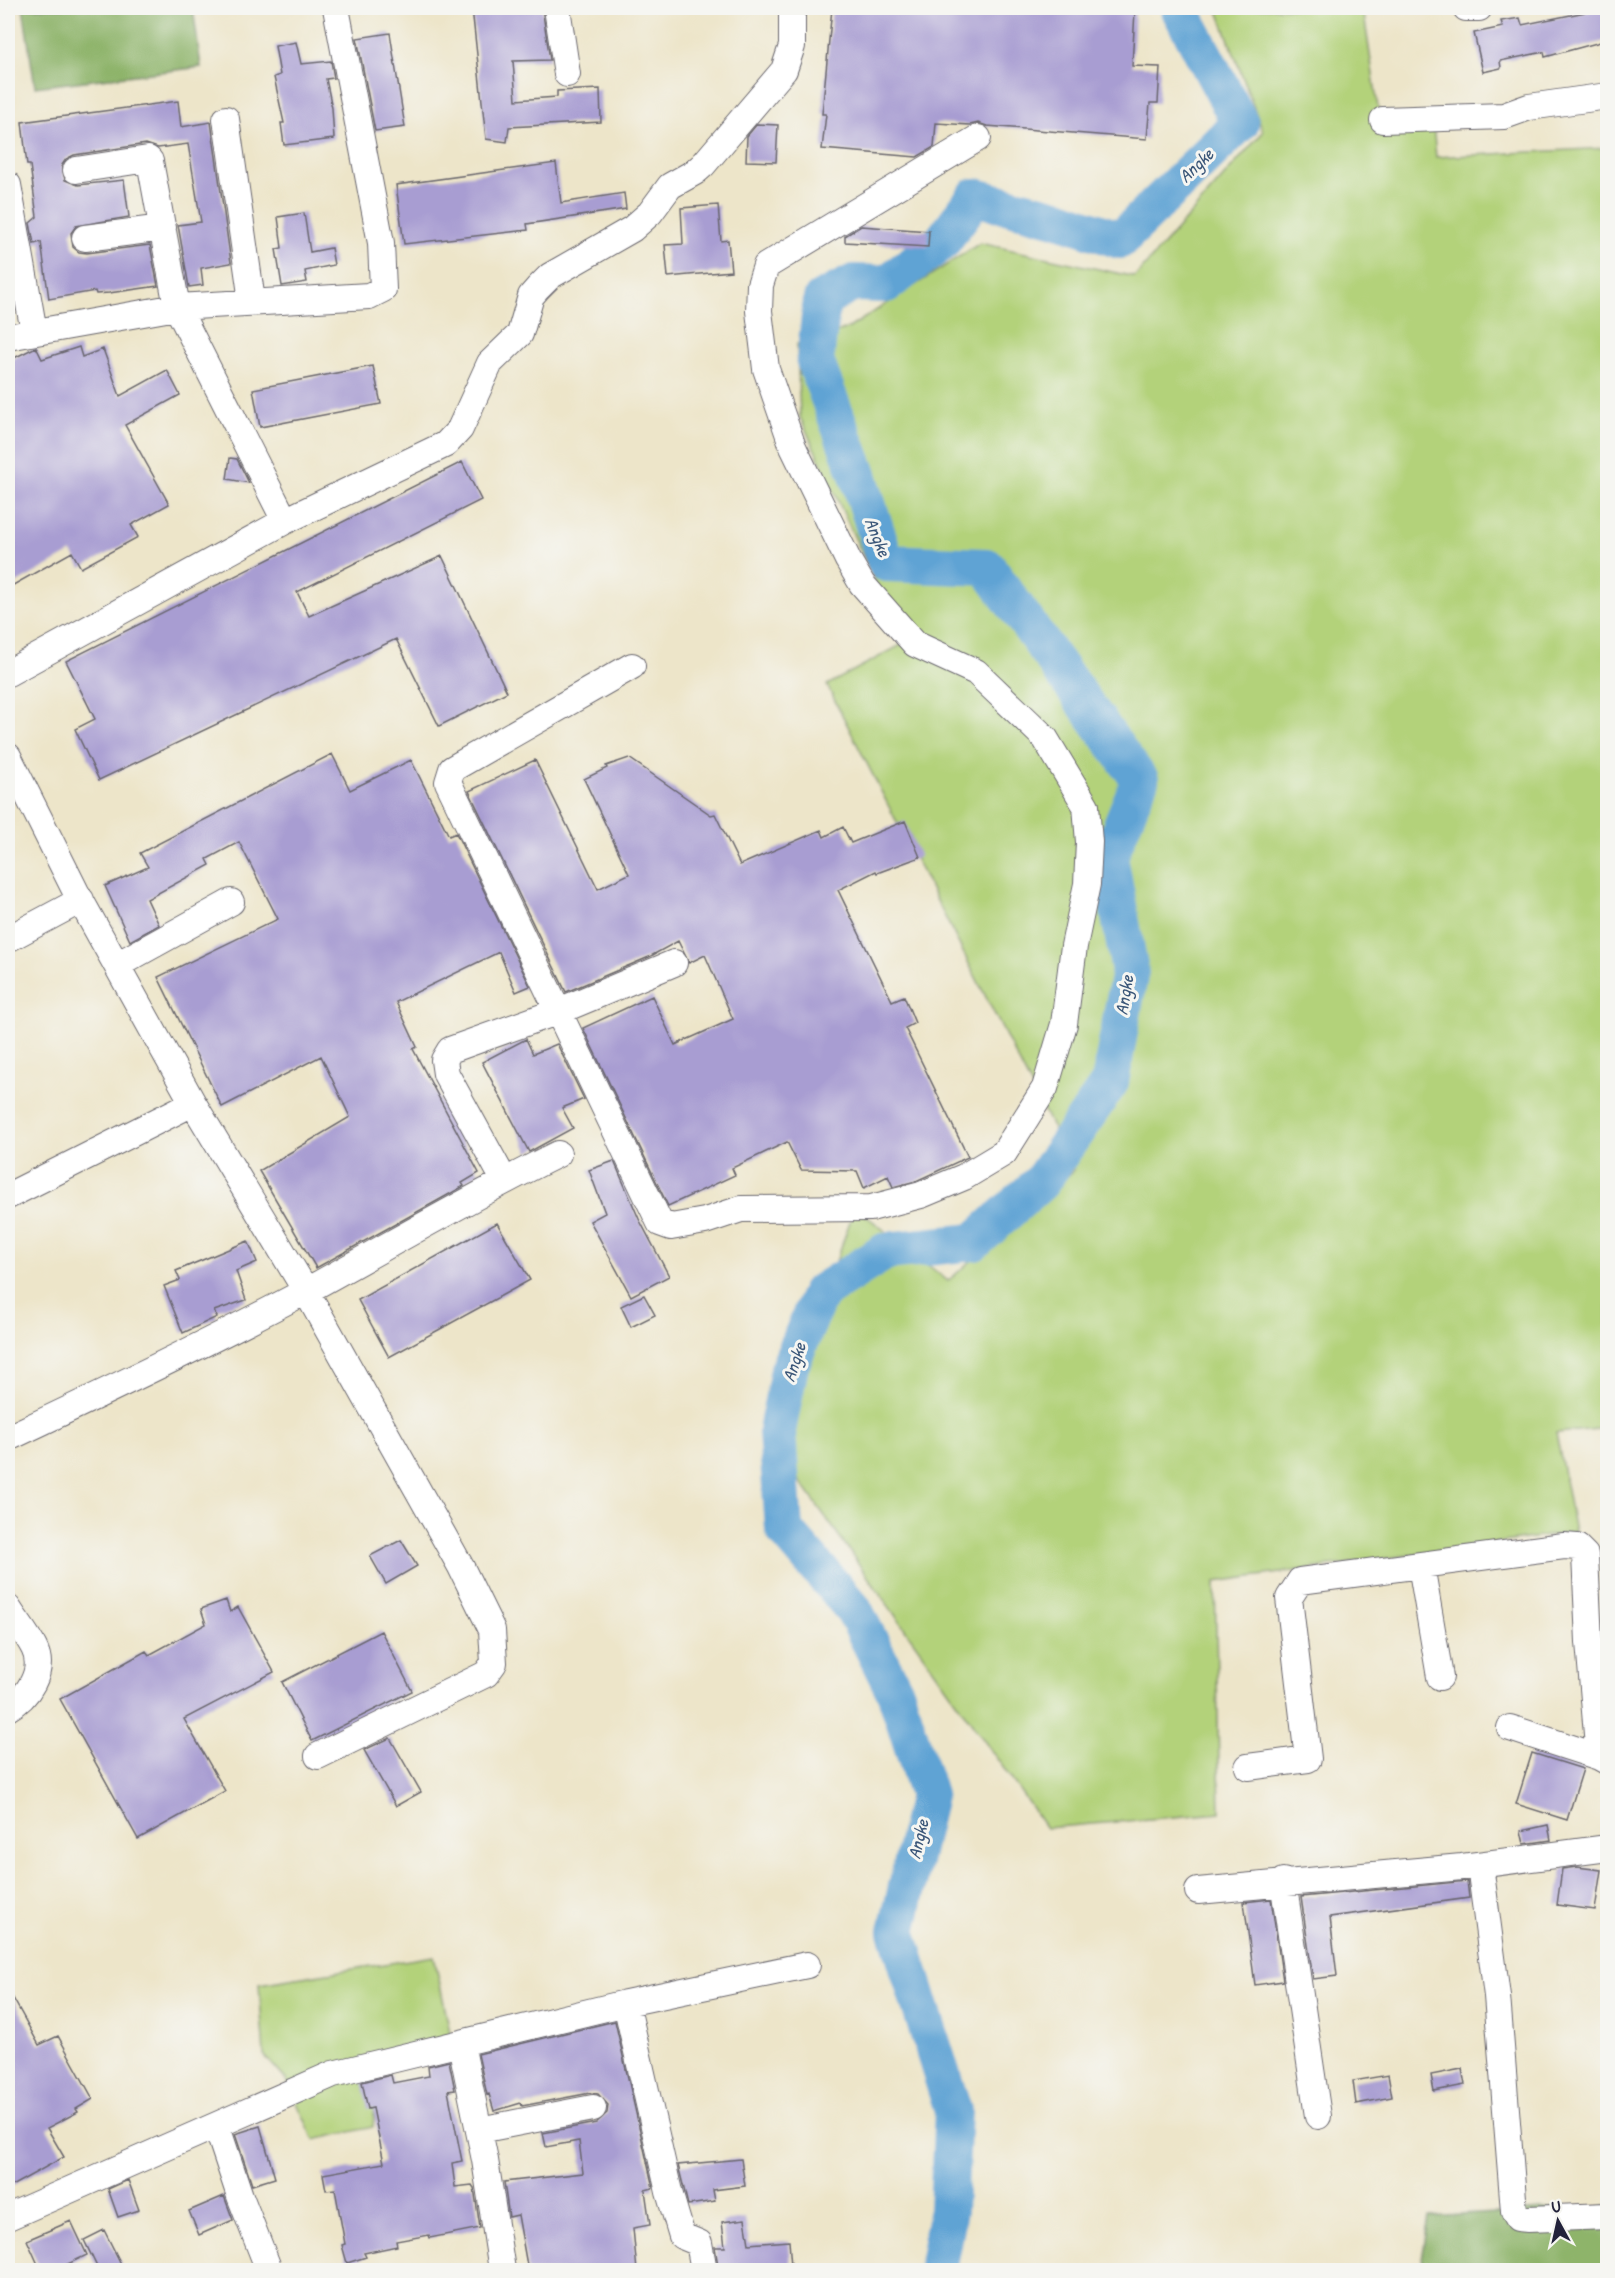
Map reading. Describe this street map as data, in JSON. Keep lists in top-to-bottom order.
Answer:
{
  "water": ["Angke"],
  "north": "top"
}
